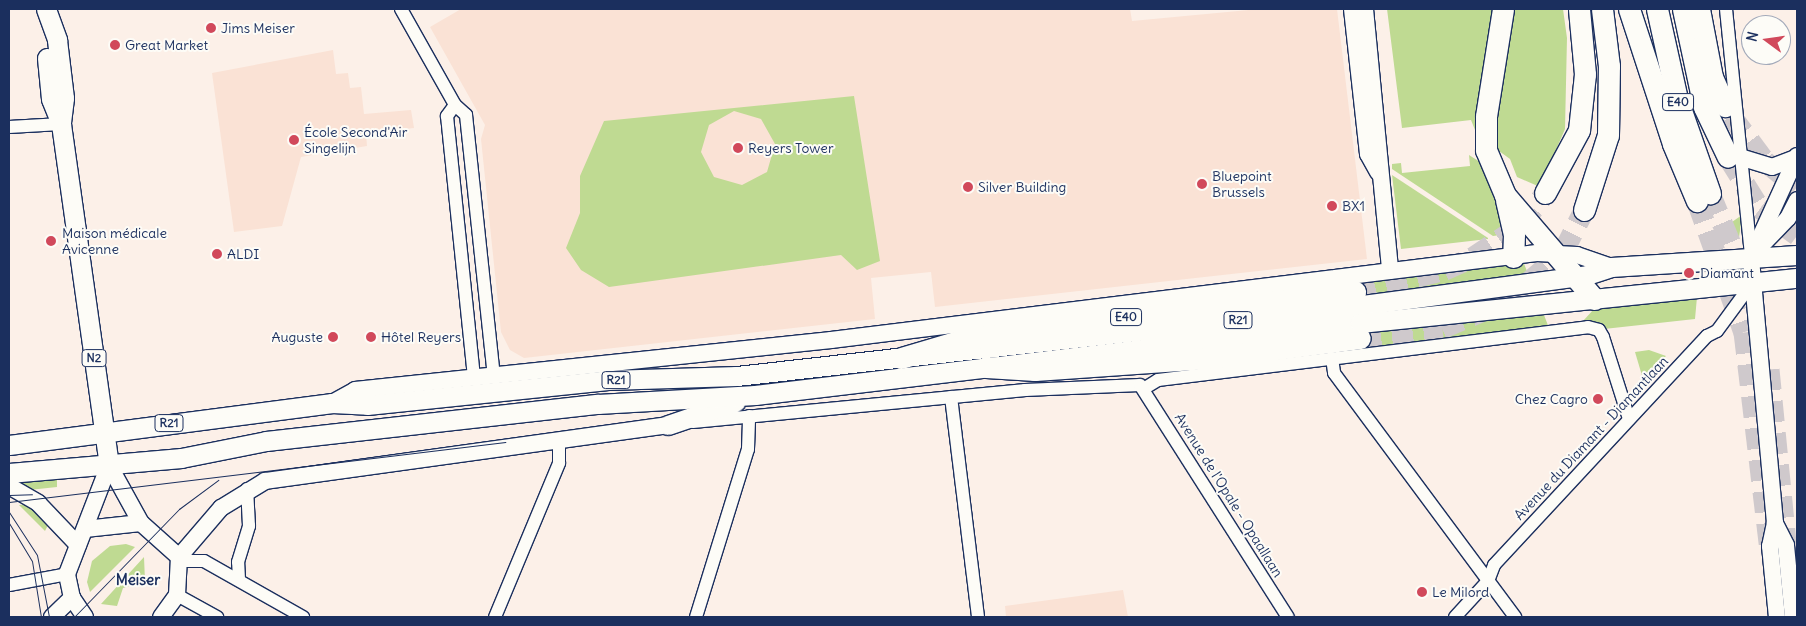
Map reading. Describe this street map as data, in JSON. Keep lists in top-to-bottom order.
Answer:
{
  "streets": {
    "highway": ["E40"],
    "main road": ["R21", "N2"],
    "street": ["Avenue du Diamant - Diamantlaan", "Avenue de l'Opale - Opaallaan"]
  },
  "crossings": [
    ["E40", "R21"],
    ["R21", "N2"],
    ["R21", "Avenue du Diamant - Diamantlaan"]
  ],
  "districts": ["Meiser"],
  "places": [
    "Jims Meiser",
    "Great Market",
    "École Second'Air Singelijn",
    "Reyers Tower",
    "Bluepoint Brussels",
    "Silver Building",
    "BX1",
    "Maison médicale Avicenne",
    "ALDI",
    "Diamant",
    "Auguste",
    "Hôtel Reyers",
    "Chez Cagro",
    "Le Milord"
  ],
  "north": "left"
}
